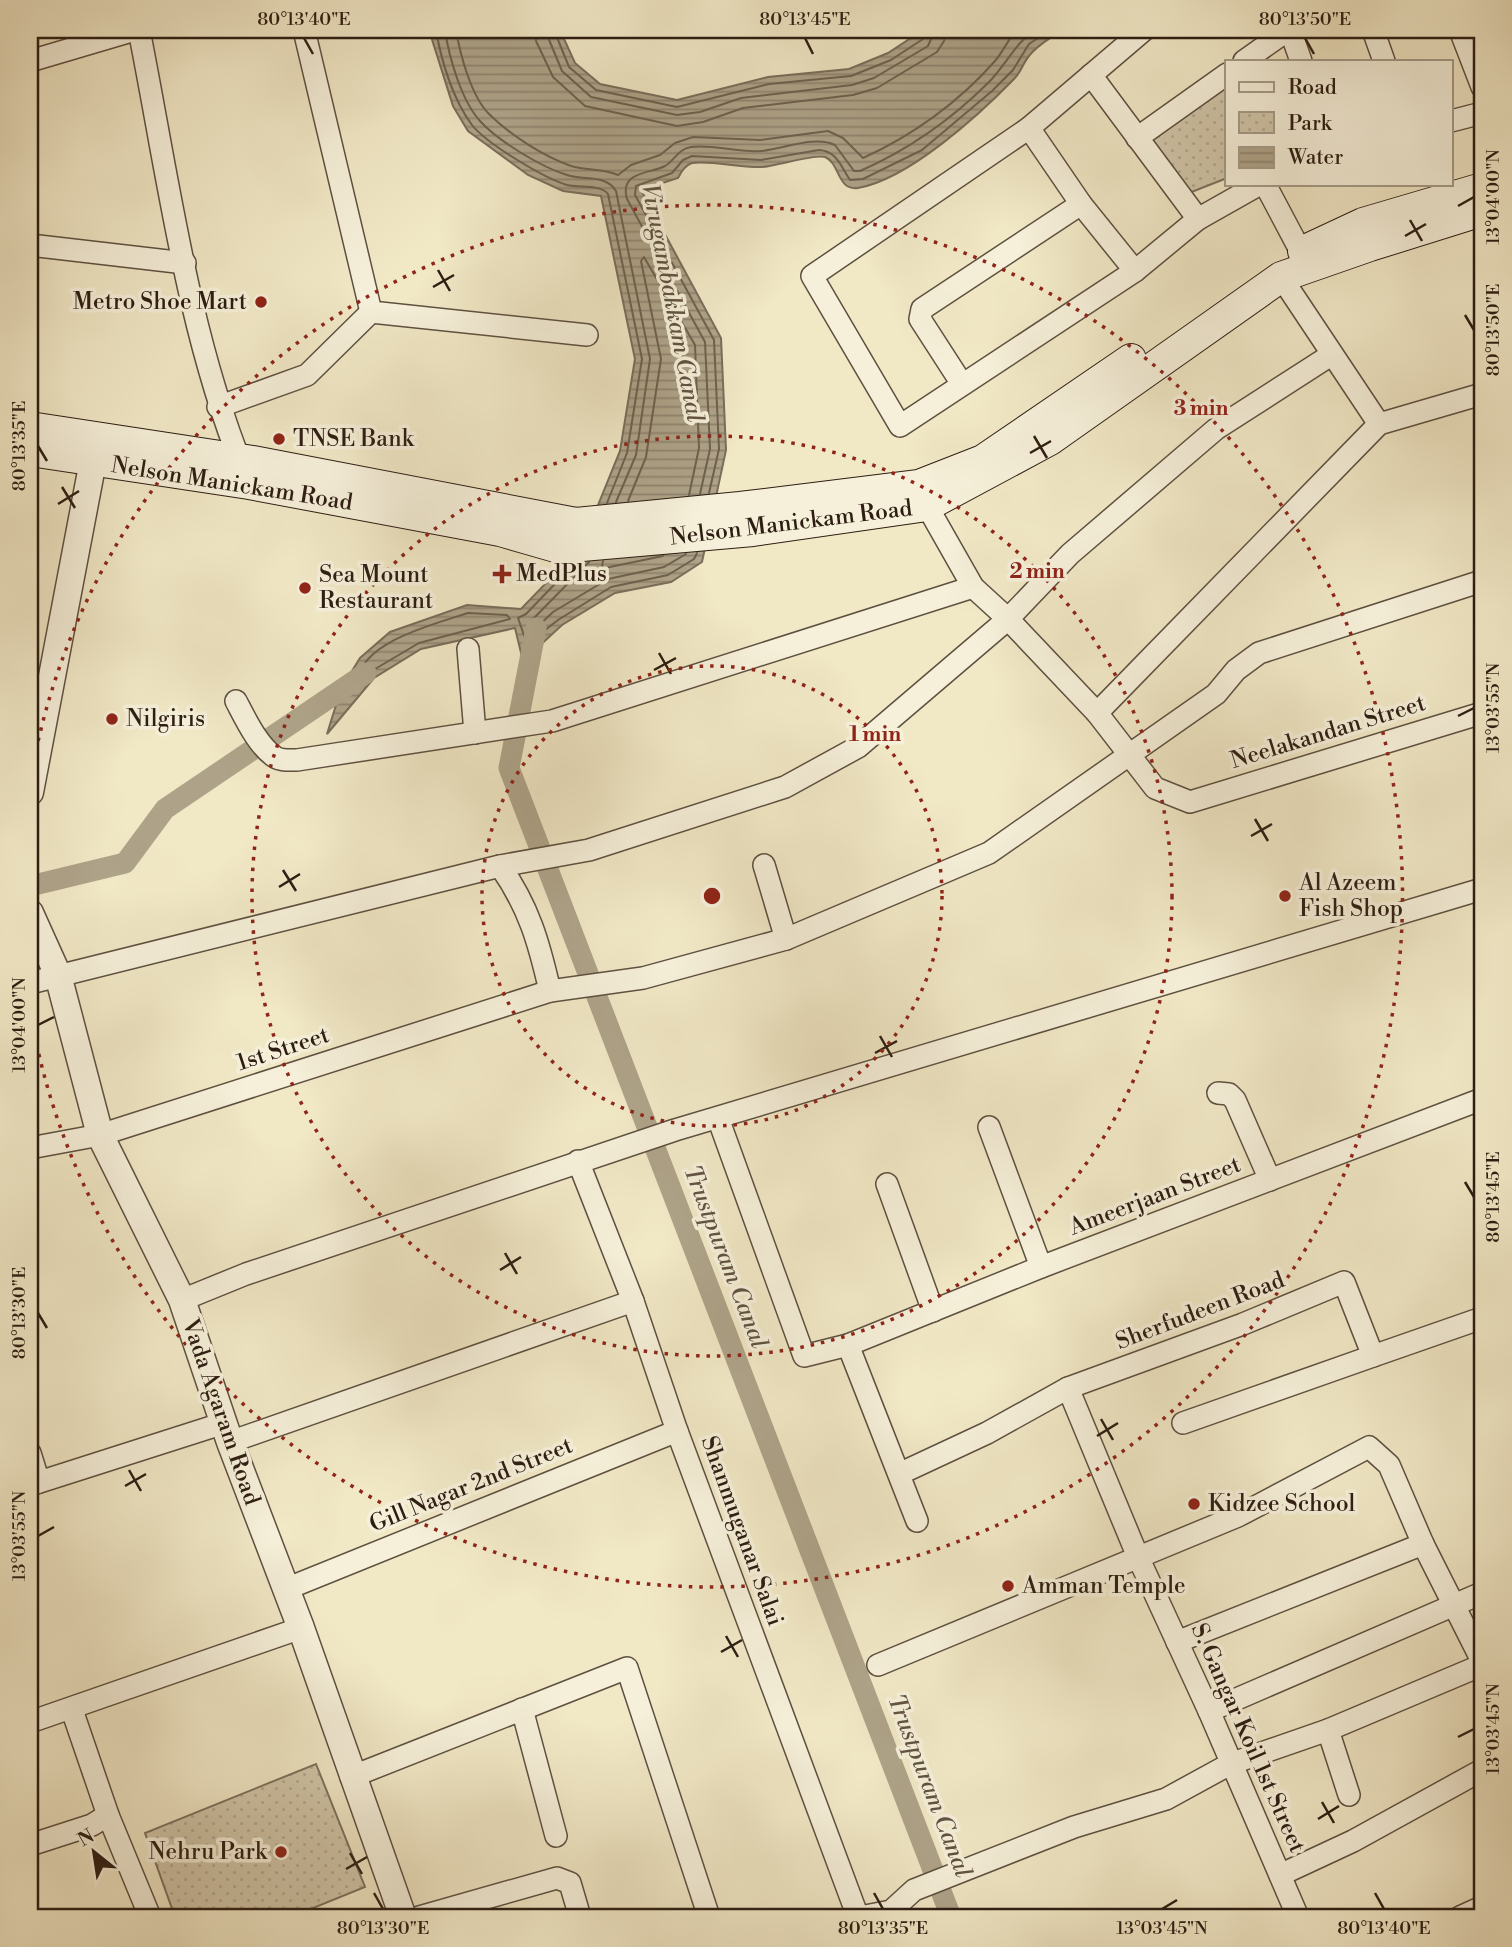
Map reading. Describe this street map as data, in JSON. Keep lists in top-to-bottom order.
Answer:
{
  "streets": {
    "main road": ["Nelson Manickam Road"],
    "street": [
      "Neelakandan Street",
      "1st Street",
      "Ameerjaan Street",
      "Sherfudeen Road",
      "Vada Agaram Road",
      "Gill Nagar 2nd Street",
      "Shanmuganar Salai",
      "S. Gangar Koil 1st Street"
    ]
  },
  "crossings": [
    ["Neelakandan Street", "1st Street"],
    ["1st Street", "Vada Agaram Road"],
    ["Sherfudeen Road", "S. Gangar Koil 1st Street"],
    ["Vada Agaram Road", "Gill Nagar 2nd Street"],
    ["Gill Nagar 2nd Street", "Shanmuganar Salai"]
  ],
  "water": ["Virugambakkam Canal", "Trustpuram Canal"],
  "places": {
    "other": [
      "Metro Shoe Mart",
      "TNSE Bank",
      "Sea Mount Restaurant",
      "Nilgiris",
      "Al Azeem Fish Shop",
      "Kidzee School",
      "Amman Temple",
      "Nehru Park"
    ],
    "health": ["MedPlus"]
  },
  "legend": ["Road", "Park", "Water"],
  "north": "top left",
  "coordinates": [
    "80°13'40\"E",
    "80°13'45\"E",
    "80°13'50\"E",
    "13°04'00\"N",
    "80°13'35\"E",
    "13°03'55\"N",
    "80°13'30\"E",
    "13°03'45\"N"
  ],
  "rings": ["3 min", "2 min", "1 min"]
}
